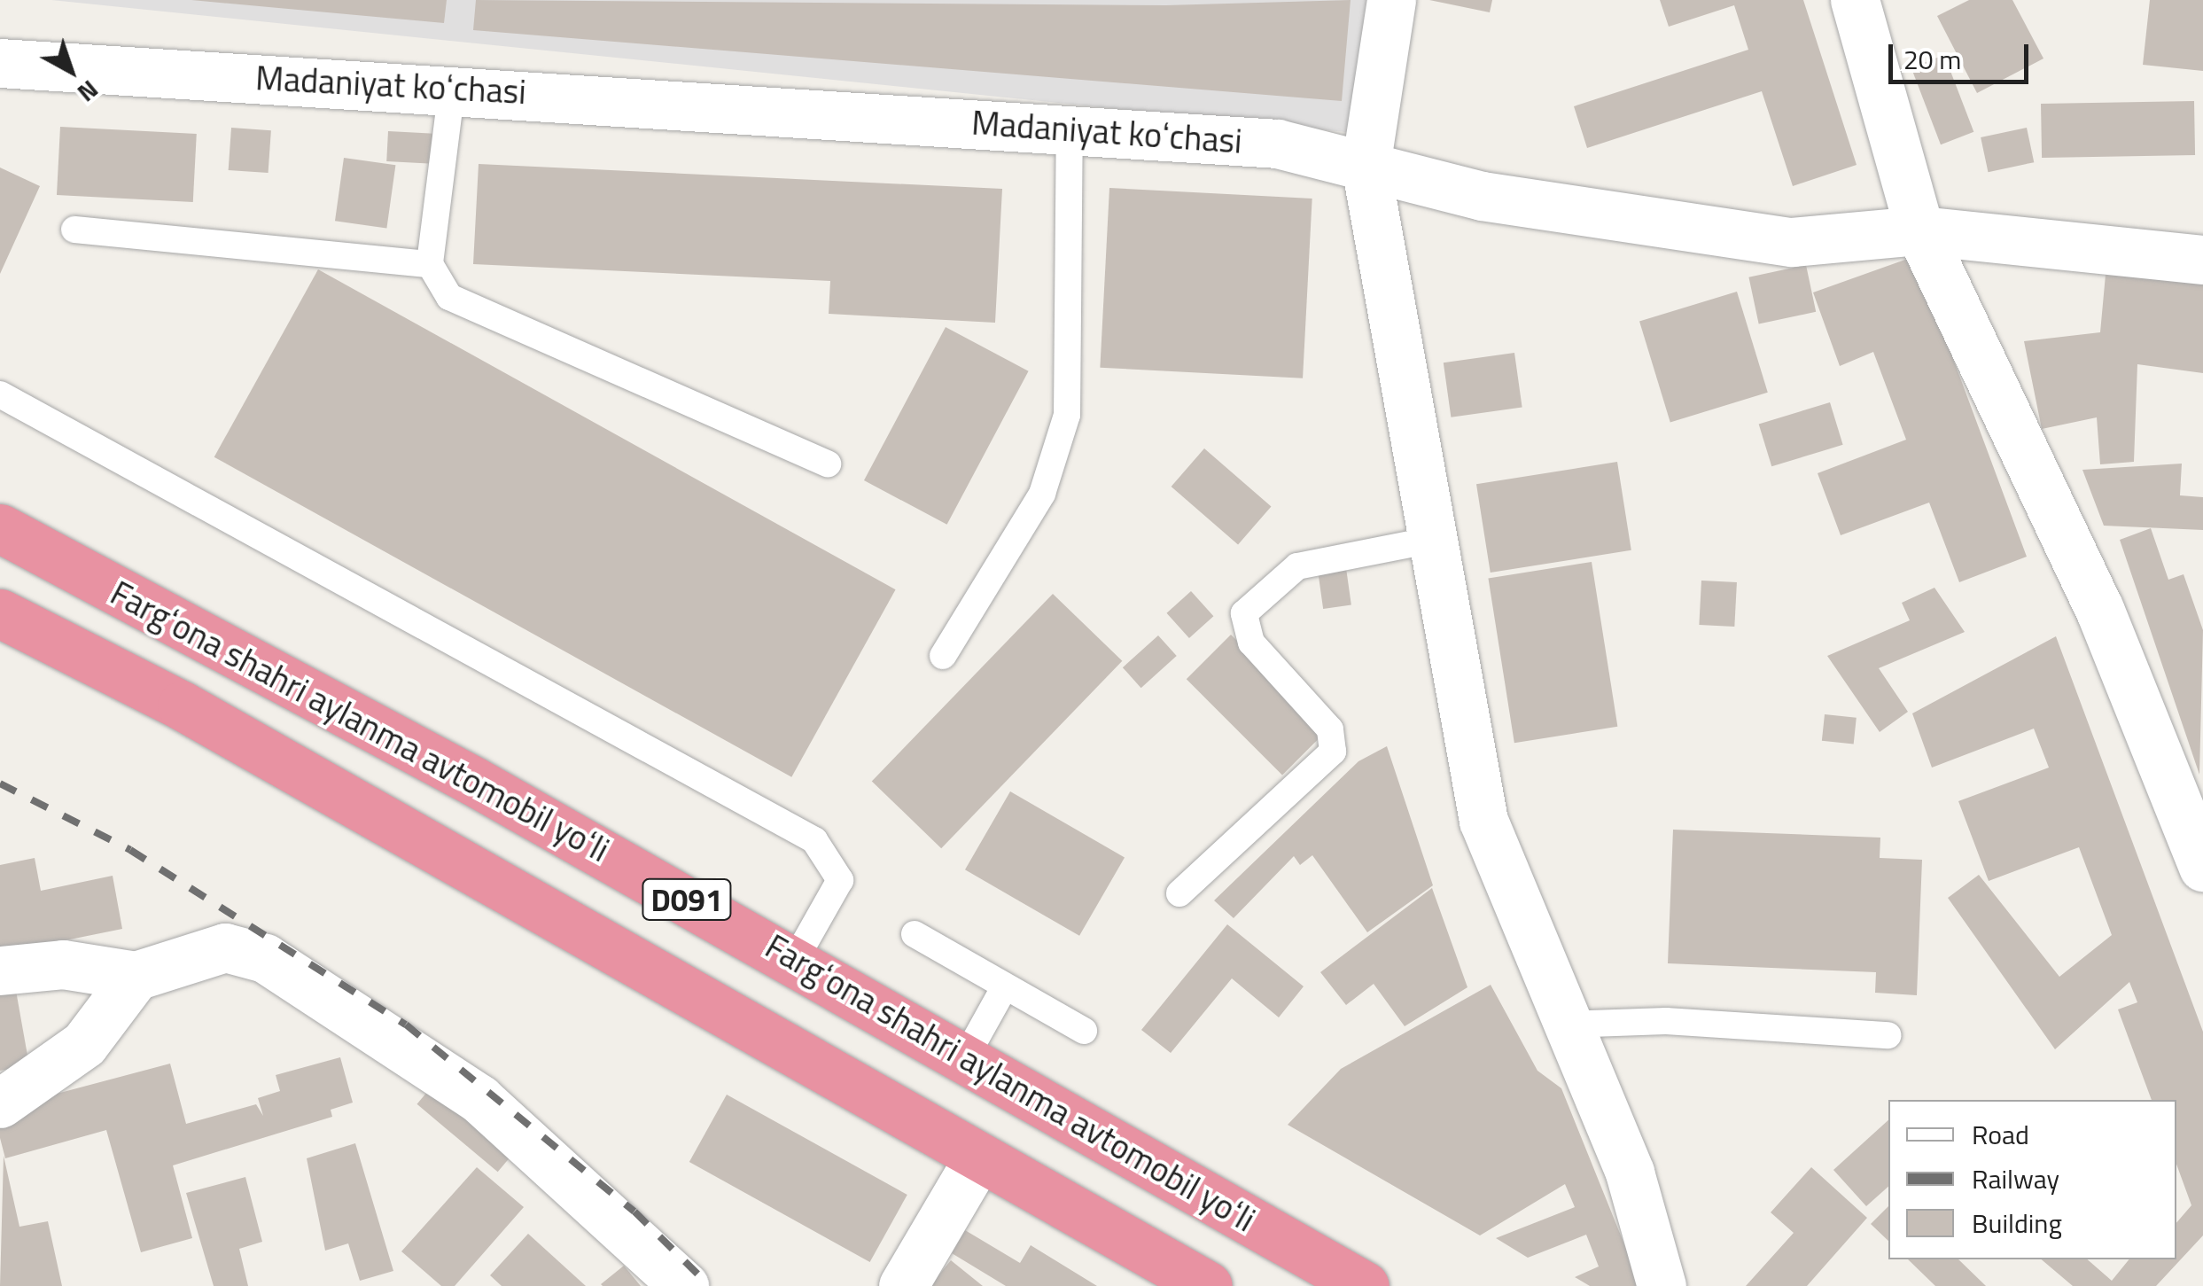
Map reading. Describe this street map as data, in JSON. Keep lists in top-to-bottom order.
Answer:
{
  "streets": {
    "highway": ["Fargʻona shahri aylanma avtomobil yoʻli", "D091"],
    "street": ["Madaniyat koʻchasi"]
  },
  "legend": ["Road", "Railway", "Building"],
  "scale_bar": "20 m",
  "north": "bottom right"
}
